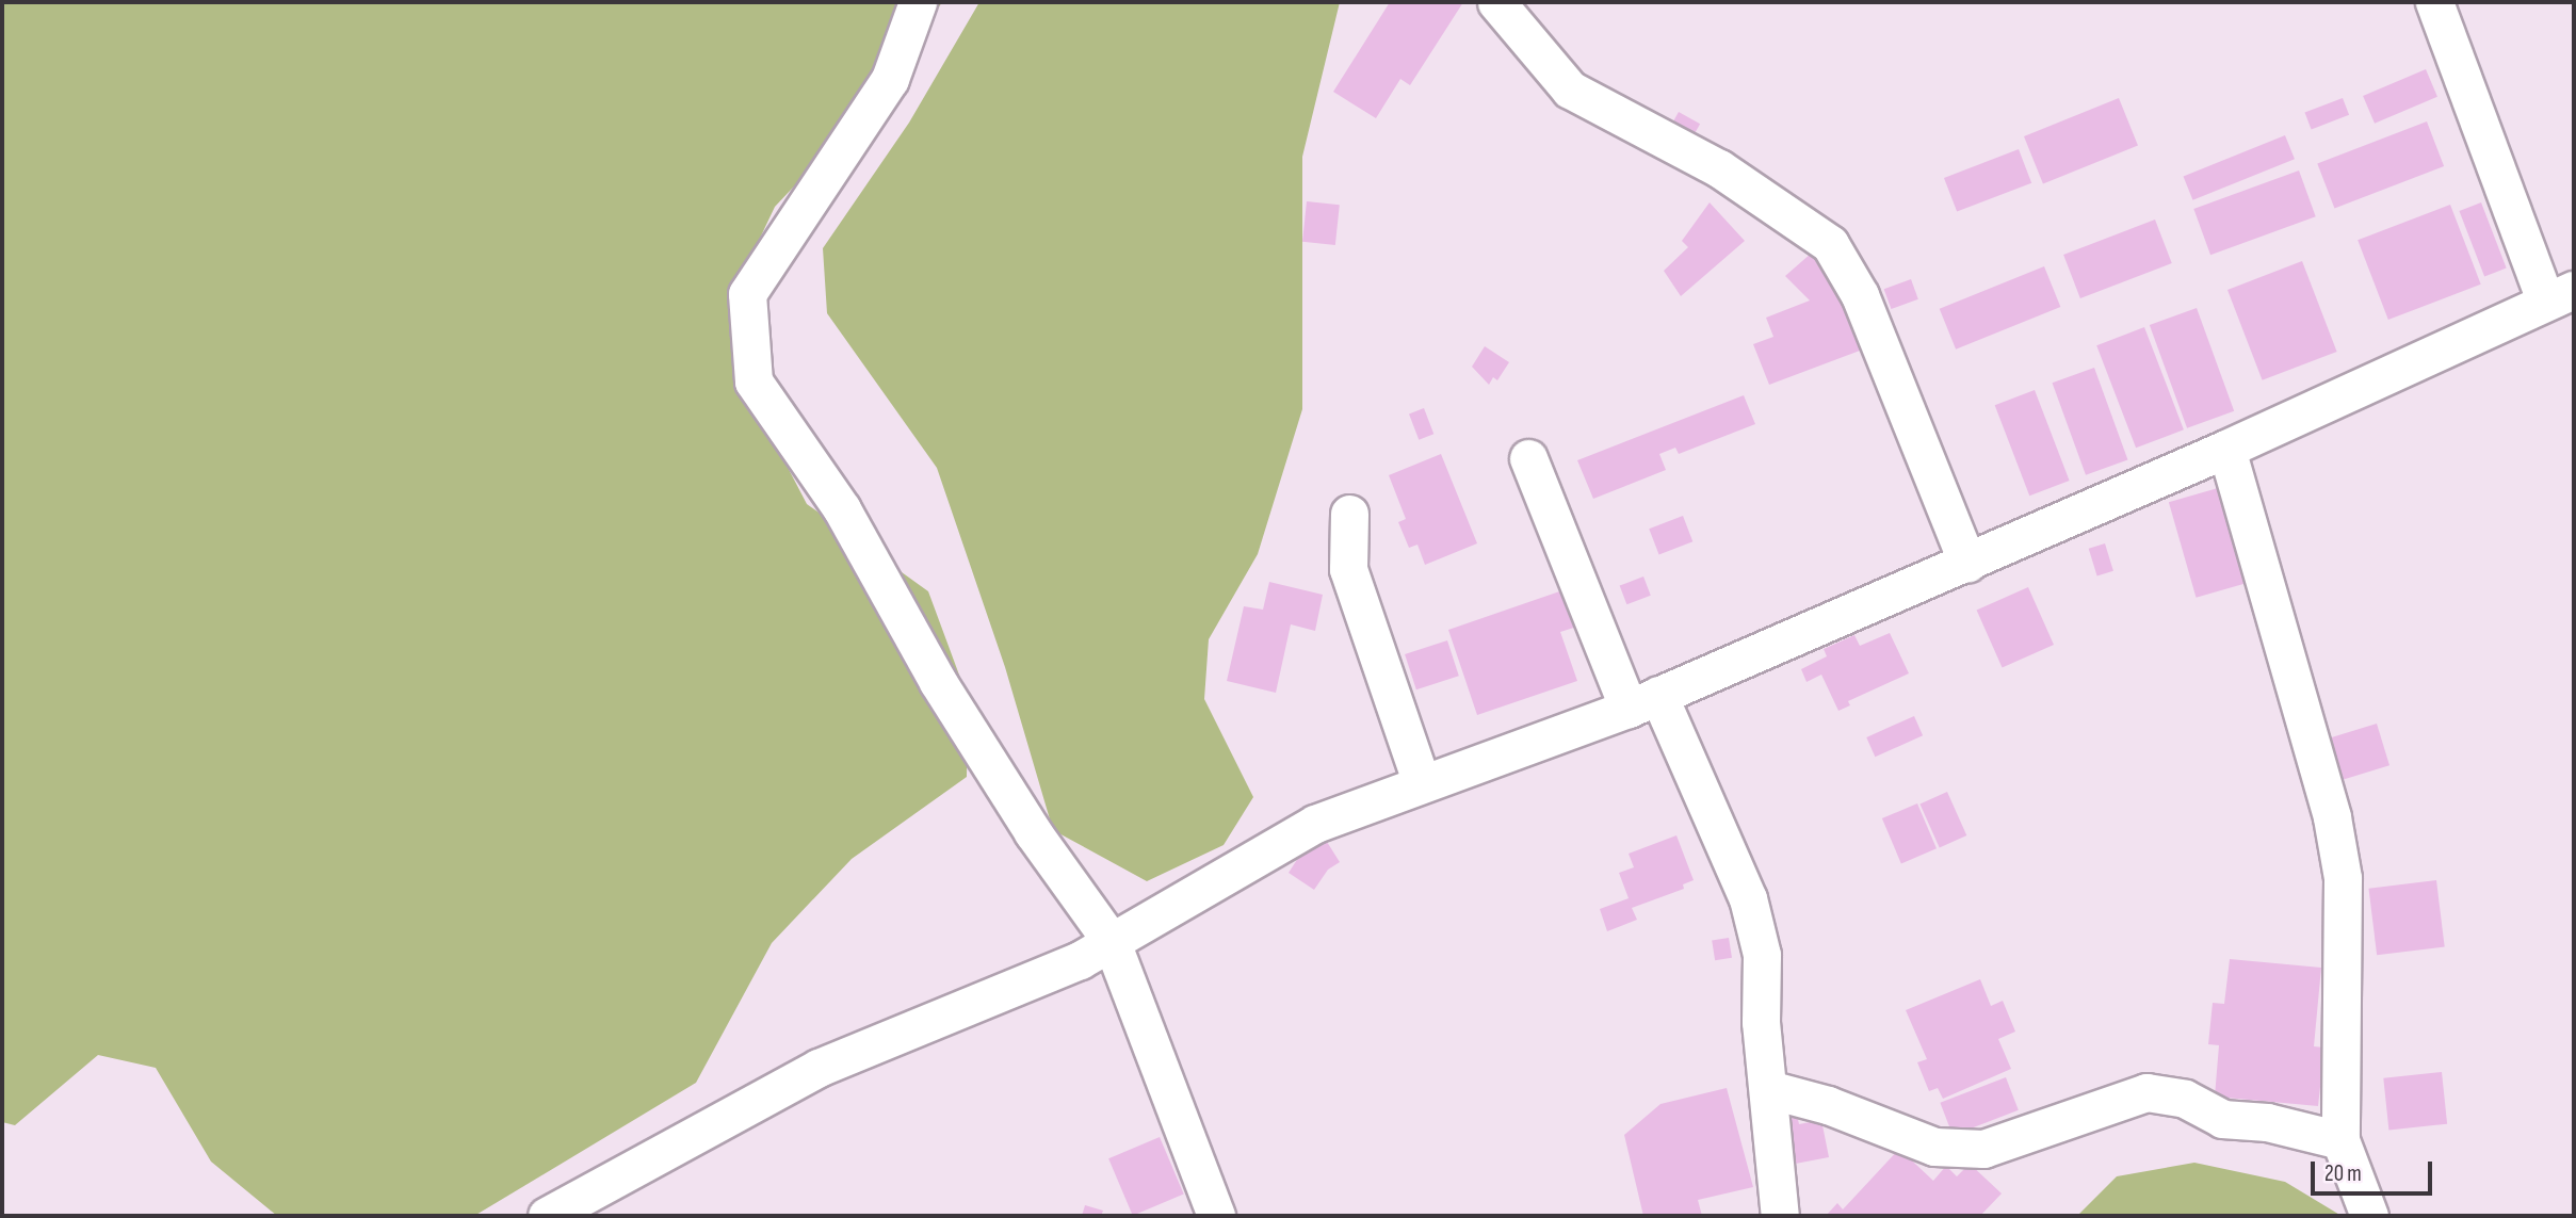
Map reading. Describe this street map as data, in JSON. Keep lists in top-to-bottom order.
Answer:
{
  "scale_bar": "20 m"
}
